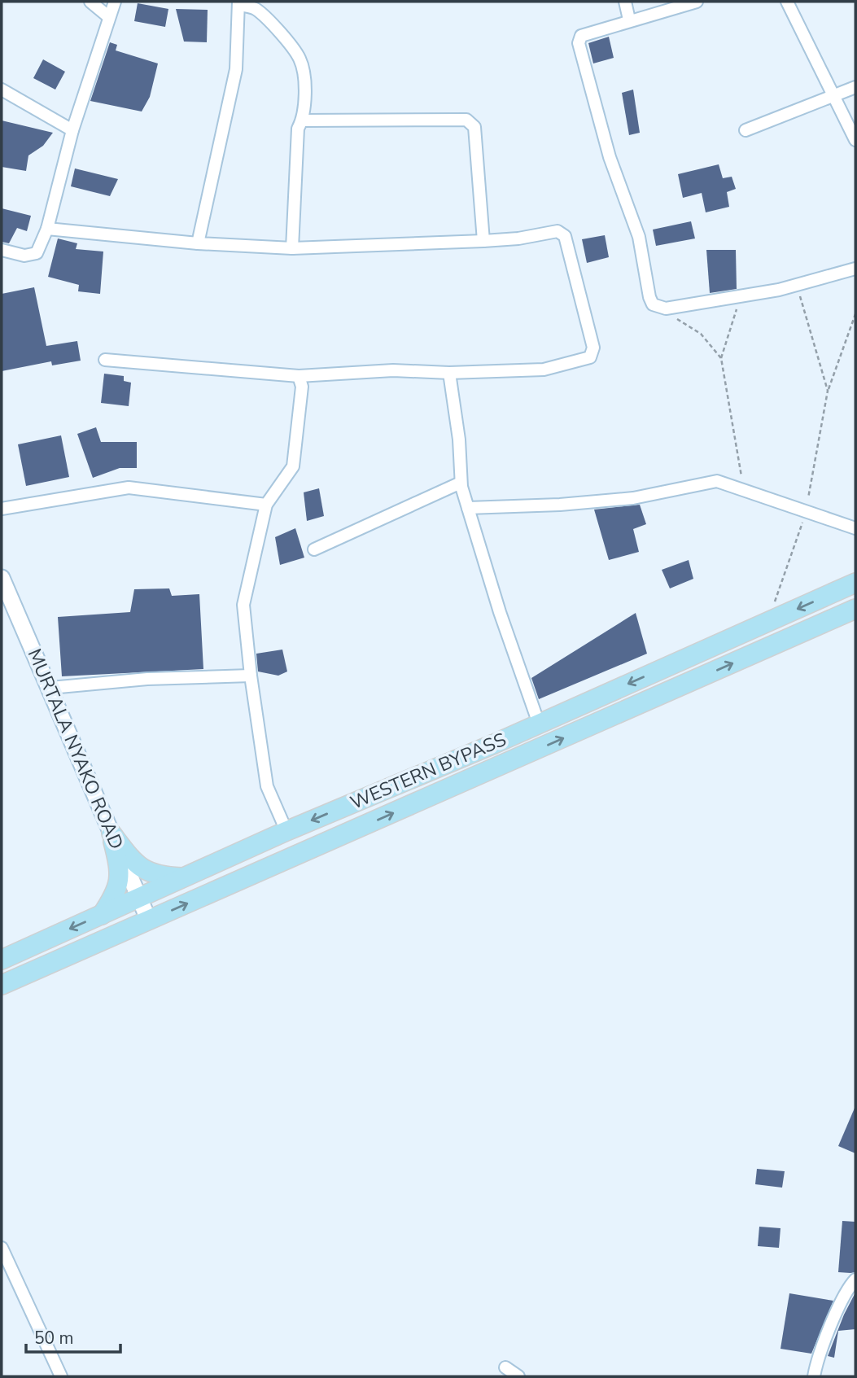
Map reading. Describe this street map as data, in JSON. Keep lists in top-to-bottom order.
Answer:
{
  "streets": {
    "main road": ["WESTERN BYPASS"],
    "street": ["MURTALA NYAKO ROAD"]
  },
  "crossings": [
    ["MURTALA NYAKO ROAD", "WESTERN BYPASS"]
  ],
  "scale_bar": "50 m"
}
